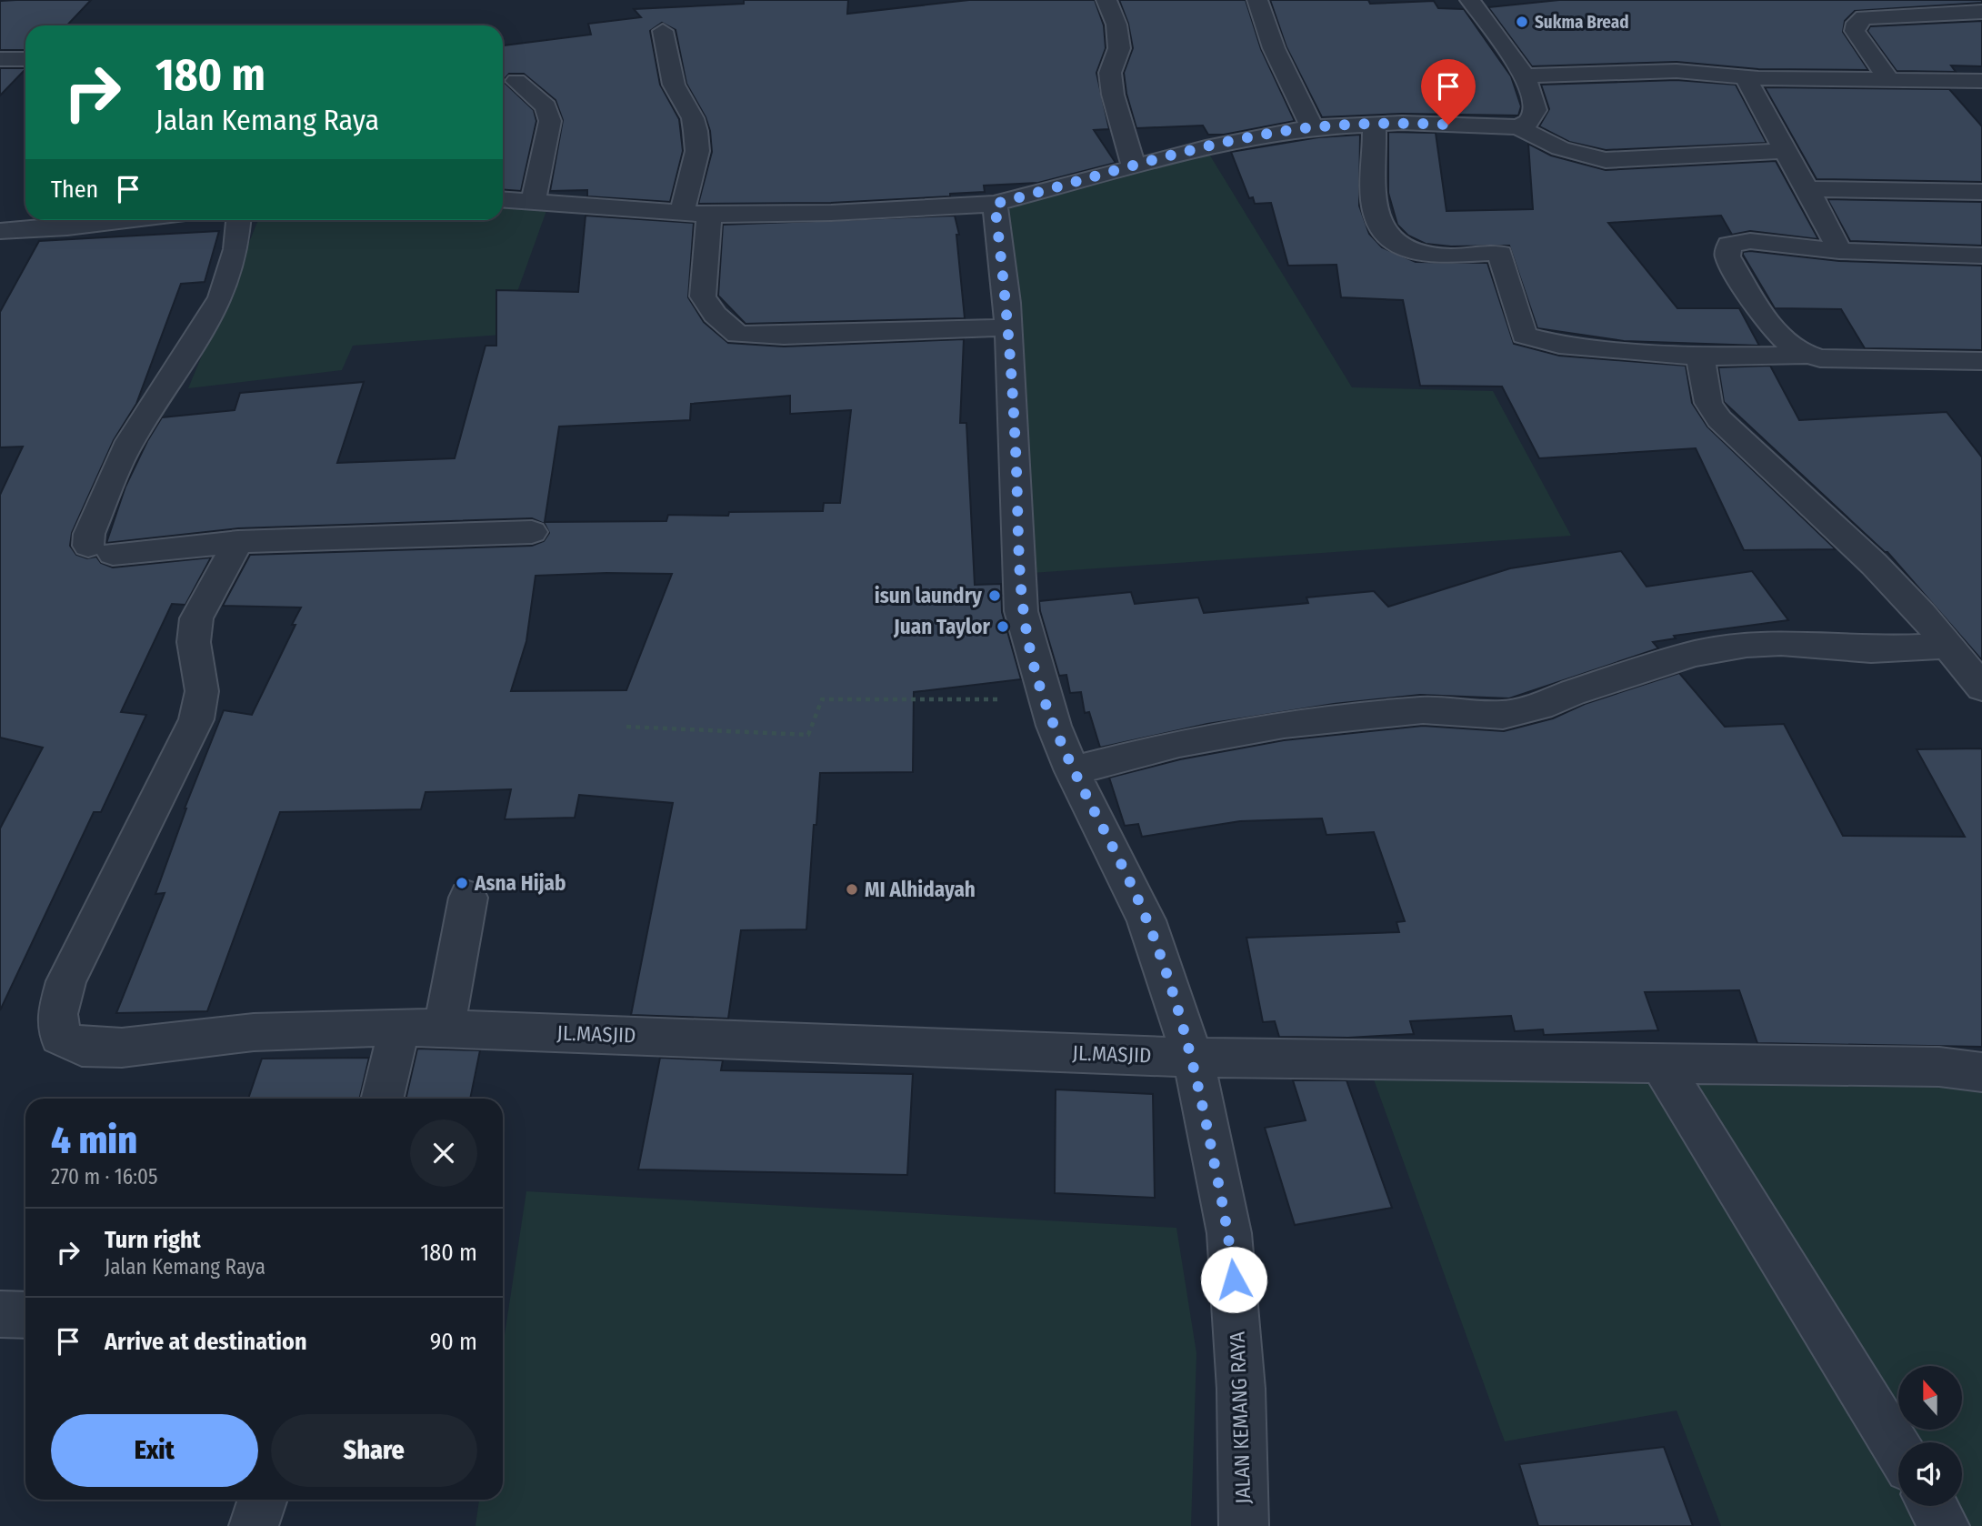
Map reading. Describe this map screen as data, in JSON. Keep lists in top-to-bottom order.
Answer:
{
  "streets": {
    "street": ["JL.MASJID", "JALAN KEMANG RAYA"]
  },
  "crossings": [
    ["JL.MASJID", "JALAN KEMANG RAYA"]
  ],
  "places": [
    "Sukma Bread",
    "isun laundry",
    "Juan Taylor",
    "Asna Hijab",
    "MI Alhidayah"
  ],
  "north": "top",
  "page": {
    "turn": ["180 m", "Jalan Kemang Raya"],
    "then": "Then",
    "heading": ["4 min", "270 m · 16:05"],
    "list": [
      {
        "name": "Turn right",
        "note": "Jalan Kemang Raya",
        "value": "180 m"
      },
      {
        "name": "Arrive at destination",
        "value": "90 m"
      }
    ],
    "buttons": ["Exit", "Share"]
  }
}
